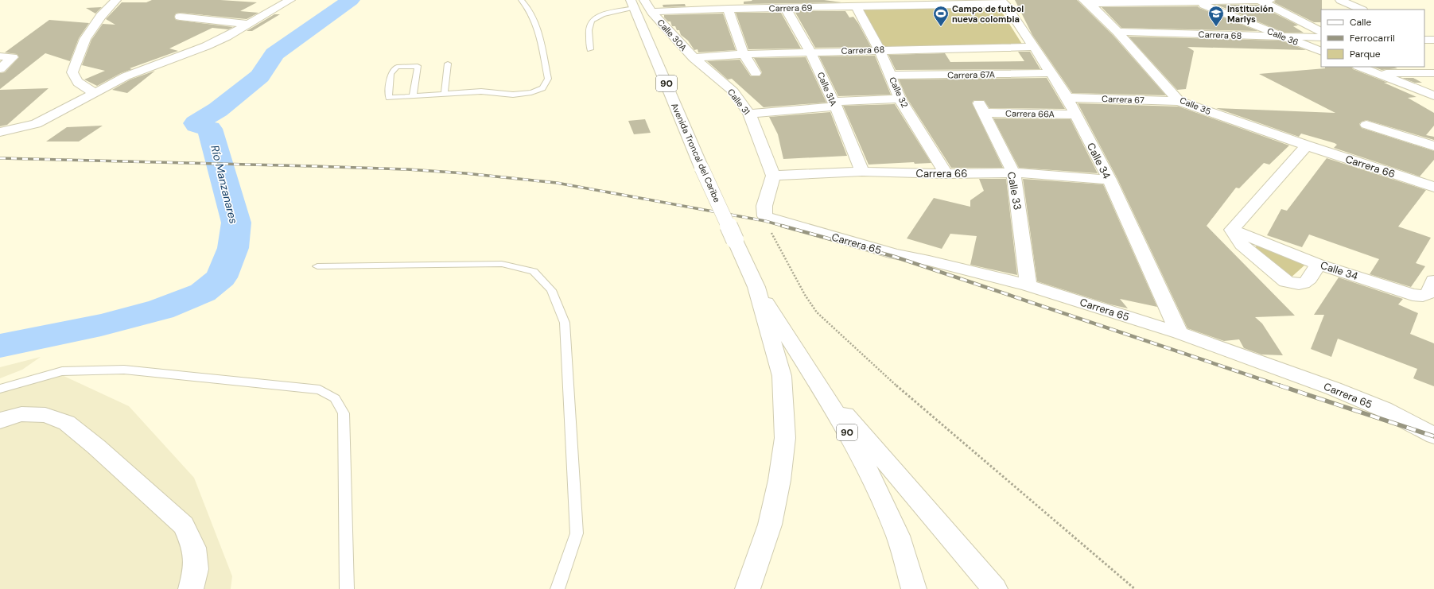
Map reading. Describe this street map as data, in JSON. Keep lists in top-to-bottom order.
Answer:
{
  "streets": {
    "main road": [
      "Carrera 69",
      "Calle 30A",
      "Carrera 68",
      "Calle 36",
      "Carrera 67A",
      "90",
      "Calle 31A",
      "Calle 32",
      "Carrera 67",
      "Calle 31",
      "Calle 35",
      "Carrera 66A",
      "Avenida Troncal del Caribe",
      "Calle 34",
      "Carrera 66",
      "Calle 33",
      "Carrera 65"
    ]
  },
  "crossings": [
    ["Carrera 69", "Calle 30A"],
    ["Carrera 69", "Calle 31A"],
    ["Carrera 69", "Calle 32"],
    ["Carrera 69", "Calle 34"],
    ["Calle 30A", "Carrera 68"],
    ["Calle 30A", "Calle 31"],
    ["Carrera 68", "Calle 36"],
    ["Carrera 68", "Calle 31A"],
    ["Carrera 68", "Calle 32"],
    ["Carrera 68", "Calle 31"],
    ["Carrera 68", "Calle 35"],
    ["Carrera 68", "Calle 34"],
    ["Carrera 67A", "Calle 32"],
    ["Carrera 67A", "Calle 34"],
    ["Calle 31A", "Carrera 66"],
    ["Calle 32", "Carrera 66"],
    ["Carrera 67", "Calle 35"],
    ["Carrera 67", "Calle 34"],
    ["Calle 31", "Carrera 66"],
    ["Calle 35", "Carrera 66"],
    ["Carrera 66A", "Calle 34"],
    ["Carrera 66A", "Calle 33"],
    ["Calle 34", "Carrera 66"],
    ["Calle 34", "Carrera 65"],
    ["Carrera 66", "Calle 33"],
    ["Calle 33", "Carrera 65"]
  ],
  "water": ["Río Manzanares"],
  "places": {
    "sports": ["Campo de futbol nueva colombia"],
    "school or university": ["Institución Marlys"]
  },
  "legend": ["Calle", "Ferrocarril", "Parque"]
}
